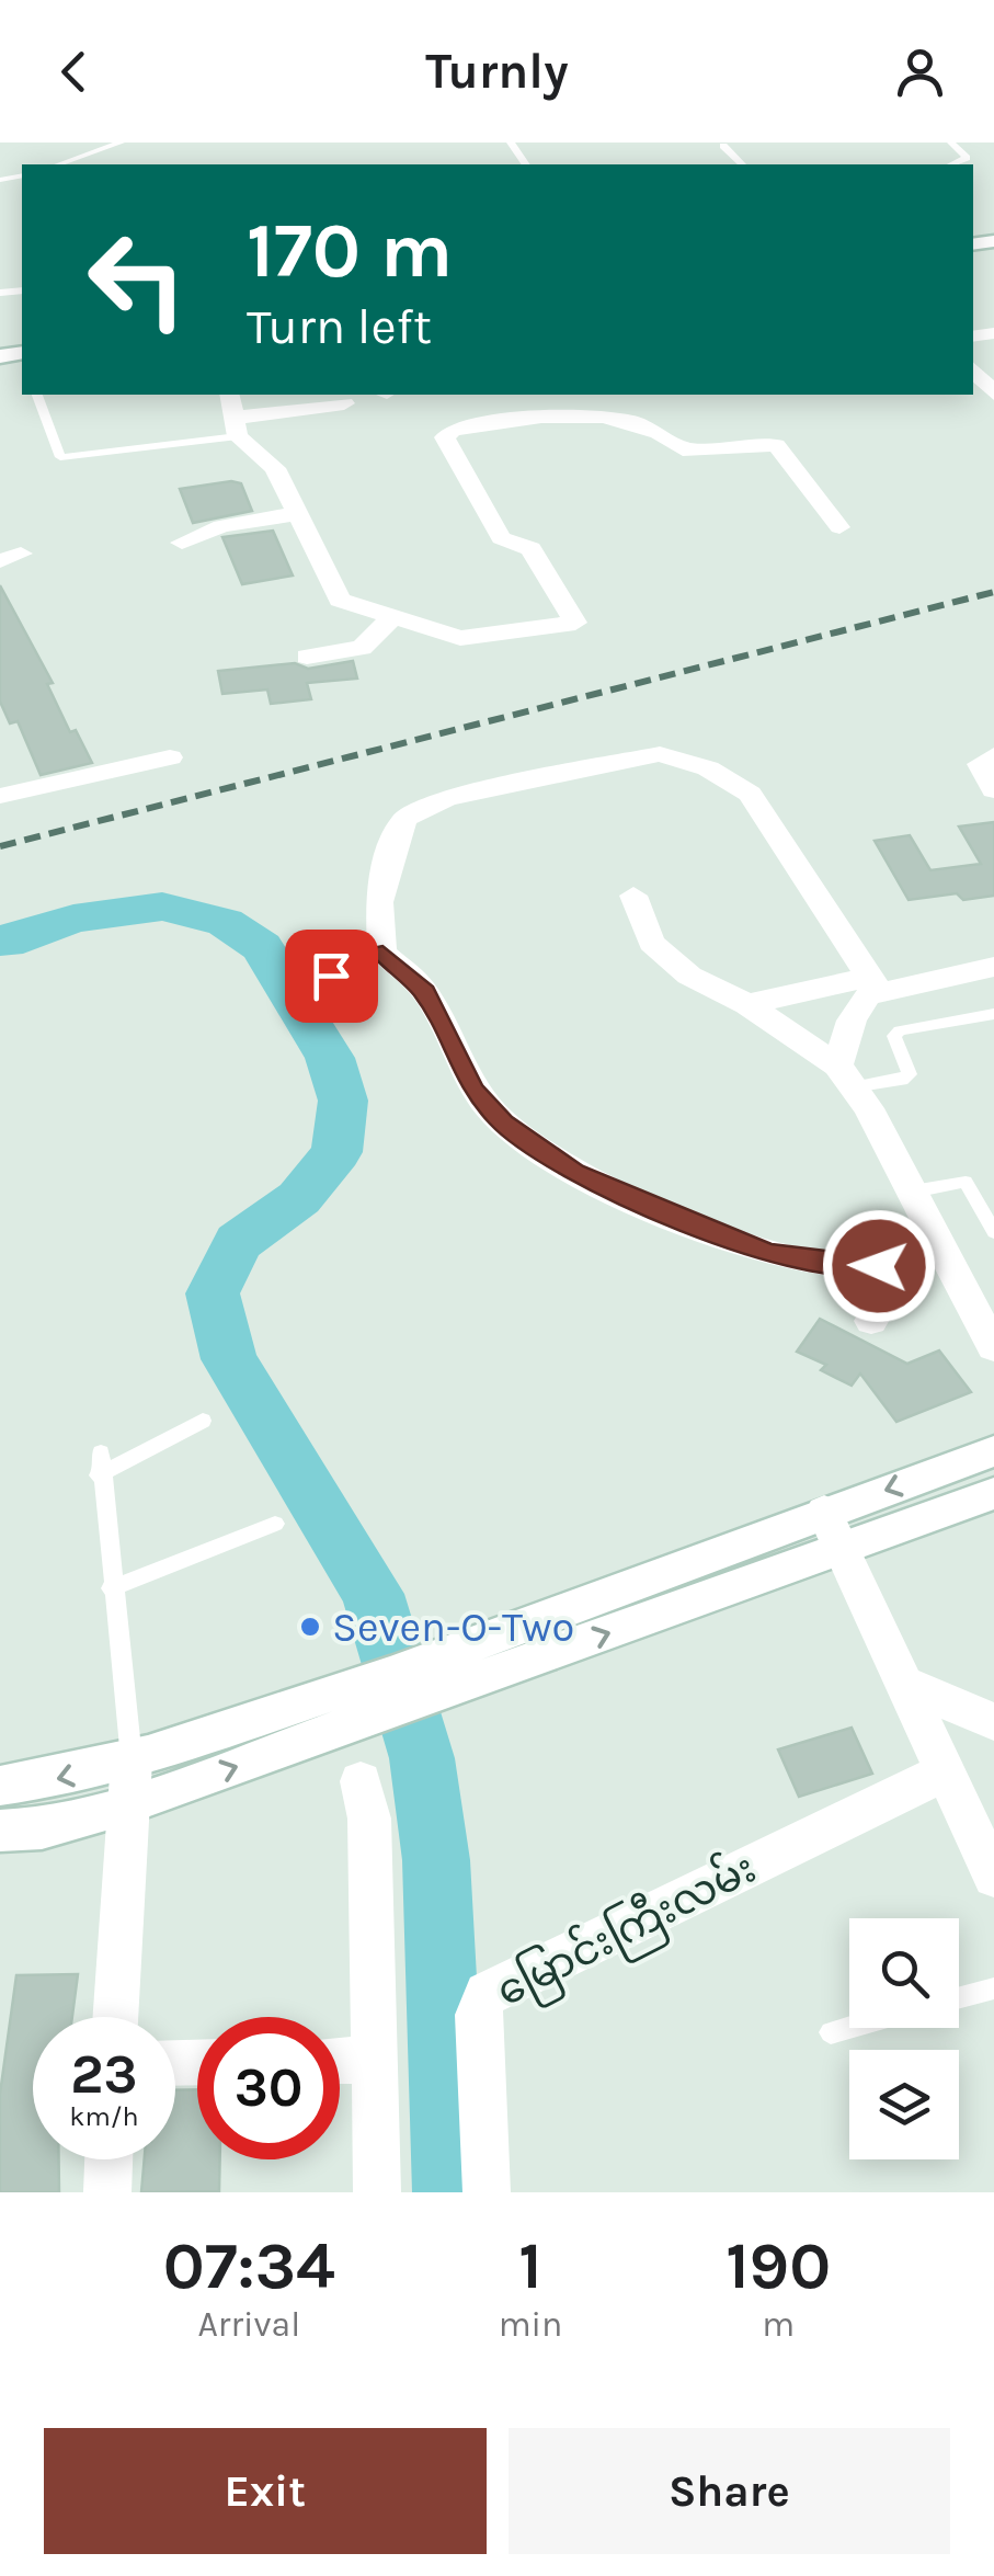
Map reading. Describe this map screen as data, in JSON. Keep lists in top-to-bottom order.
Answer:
{
  "streets": {
    "street": ["မြောင်းကြီးလမ်း"]
  },
  "places": ["Seven-O-Two"],
  "page": {
    "header": "Turnly",
    "turn": ["170 m", "Turn left"],
    "speed": "23 km/h",
    "limit": "30",
    "eta": [
      "07:34",
      "Arrival",
      "1",
      "min",
      "190",
      "m"
    ],
    "buttons": ["Exit", "Share"]
  }
}
